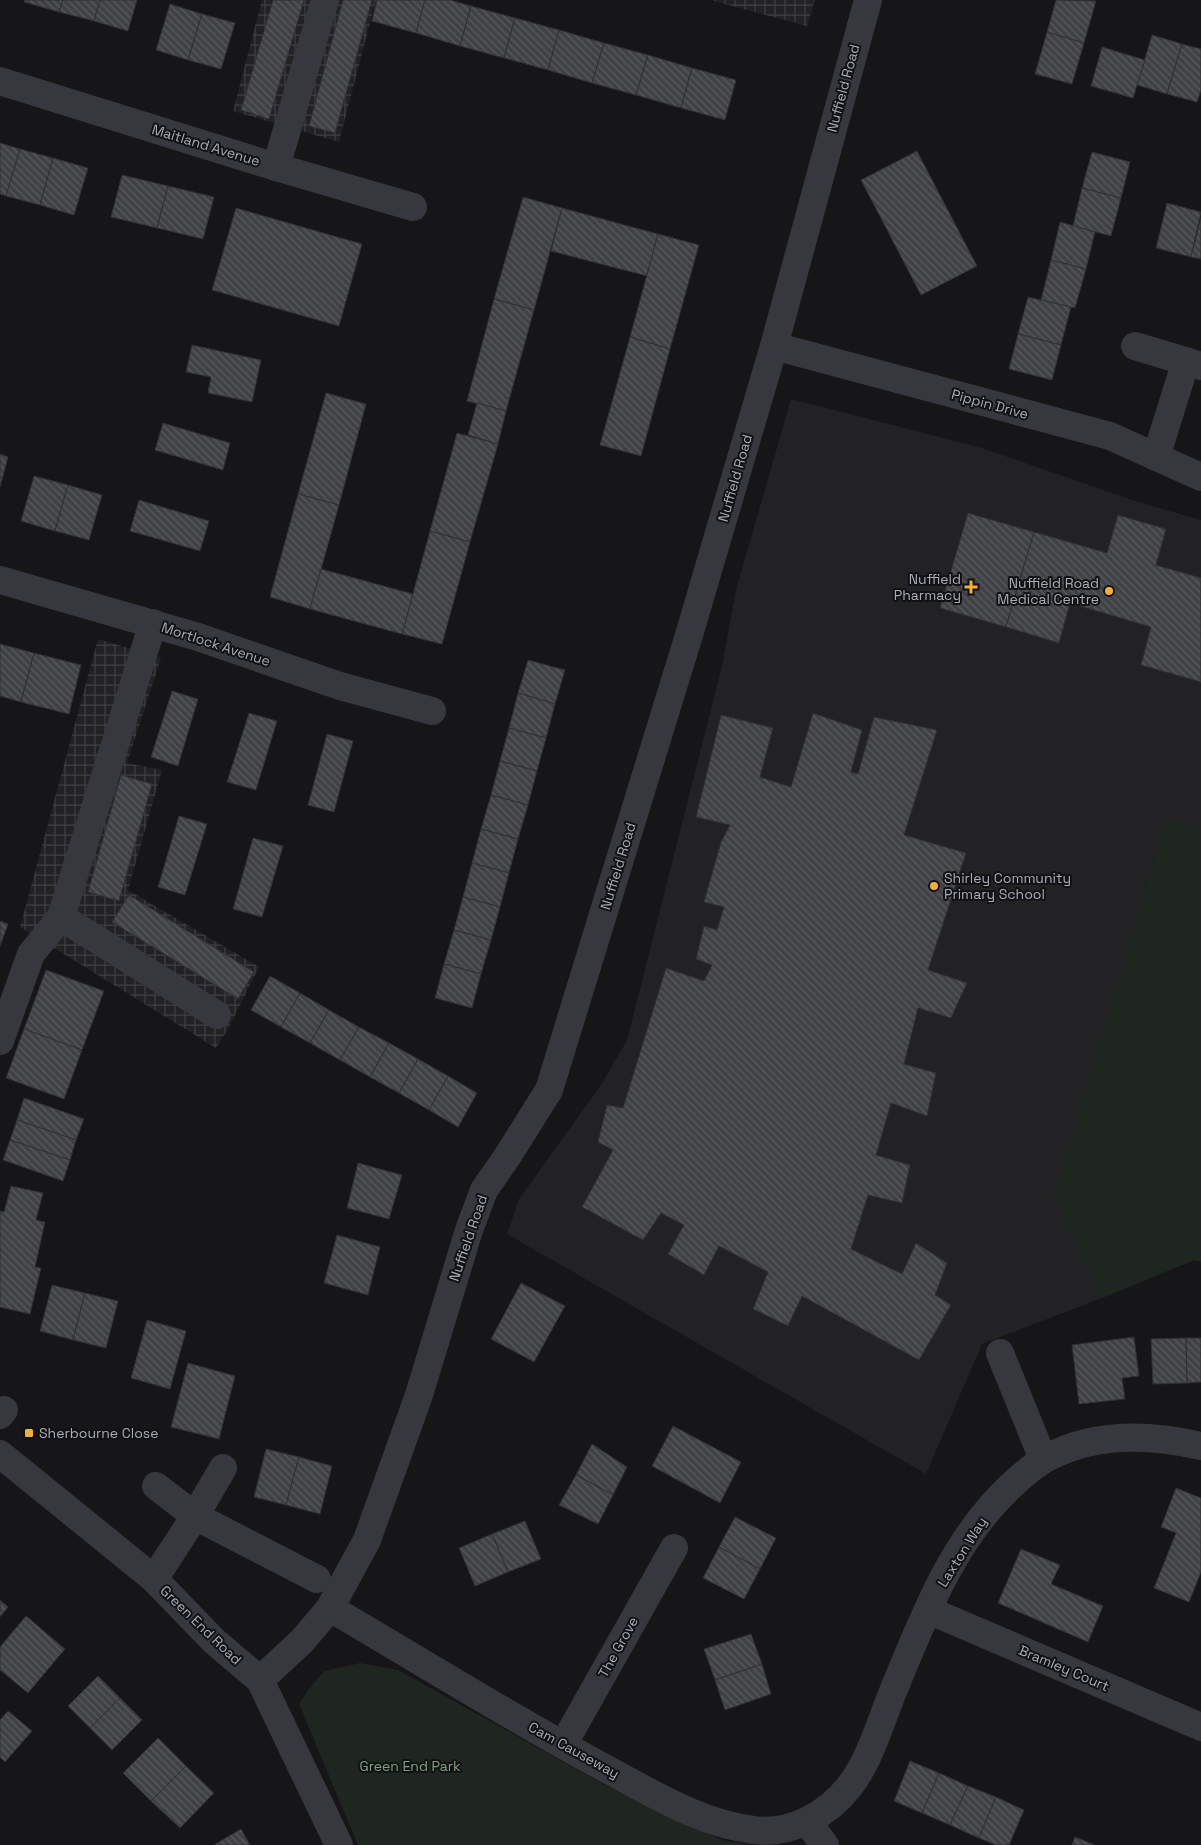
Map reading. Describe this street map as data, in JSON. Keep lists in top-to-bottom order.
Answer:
{
  "streets": {
    "street": [
      "Nuffield Road",
      "Maitland Avenue",
      "Pippin Drive",
      "Mortlock Avenue",
      "Laxton Way",
      "Green End Road",
      "The Grove",
      "Bramley Court",
      "Cam Causeway"
    ]
  },
  "crossings": [
    ["Nuffield Road", "Pippin Drive"],
    ["Nuffield Road", "Green End Road"],
    ["Nuffield Road", "Cam Causeway"],
    ["Laxton Way", "Bramley Court"],
    ["Laxton Way", "Cam Causeway"],
    ["The Grove", "Cam Causeway"]
  ],
  "parks": ["Green End Park"],
  "places": {
    "health": ["Nuffield Pharmacy"],
    "other": ["Nuffield Road Medical Centre", "Shirley Community Primary School"],
    "transit": ["Sherbourne Close"]
  }
}
